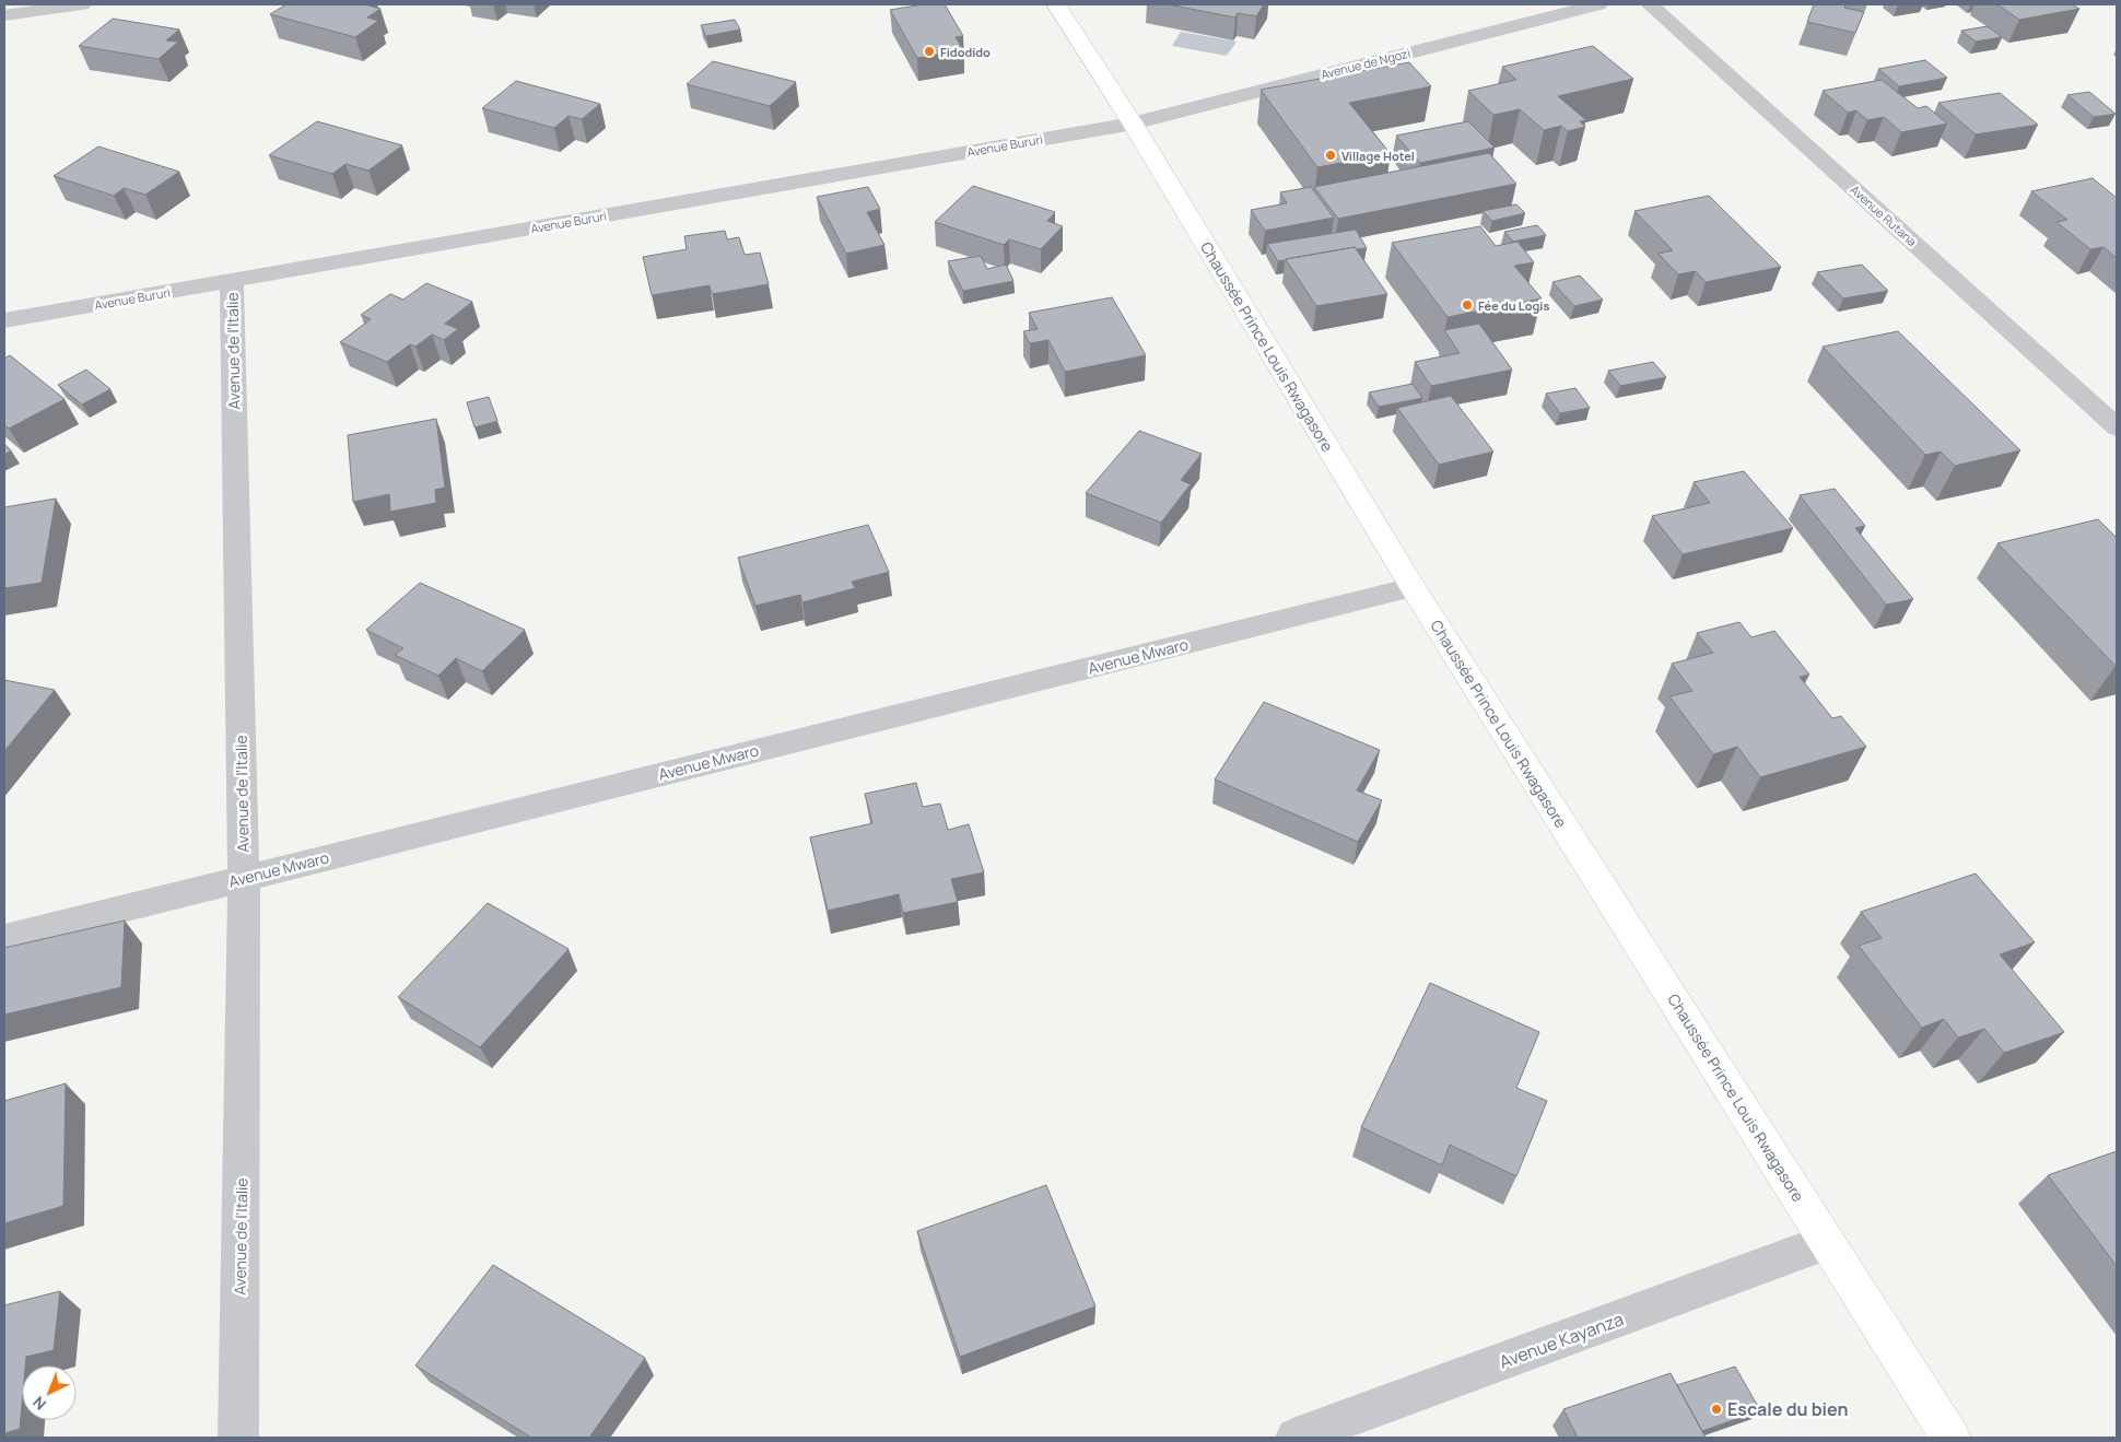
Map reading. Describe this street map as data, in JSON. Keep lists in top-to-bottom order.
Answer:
{
  "streets": {
    "street": [
      "Avenue de Ngozi",
      "Avenue Bururi",
      "Avenue Rutana",
      "Chaussée Prince Louis Rwagasore",
      "Avenue de l'Italie",
      "Avenue Mwaro",
      "Avenue Kayanza"
    ]
  },
  "crossings": [
    ["Avenue de Ngozi", "Avenue Bururi"],
    ["Avenue de Ngozi", "Chaussée Prince Louis Rwagasore"],
    ["Avenue Bururi", "Chaussée Prince Louis Rwagasore"],
    ["Avenue Bururi", "Avenue de l'Italie"],
    ["Chaussée Prince Louis Rwagasore", "Avenue Mwaro"],
    ["Chaussée Prince Louis Rwagasore", "Avenue Kayanza"],
    ["Avenue de l'Italie", "Avenue Mwaro"]
  ],
  "places": [
    "Fidodido",
    "Village Hotel",
    "Fée du Logis",
    "Escale du bien"
  ],
  "north": "bottom left"
}
